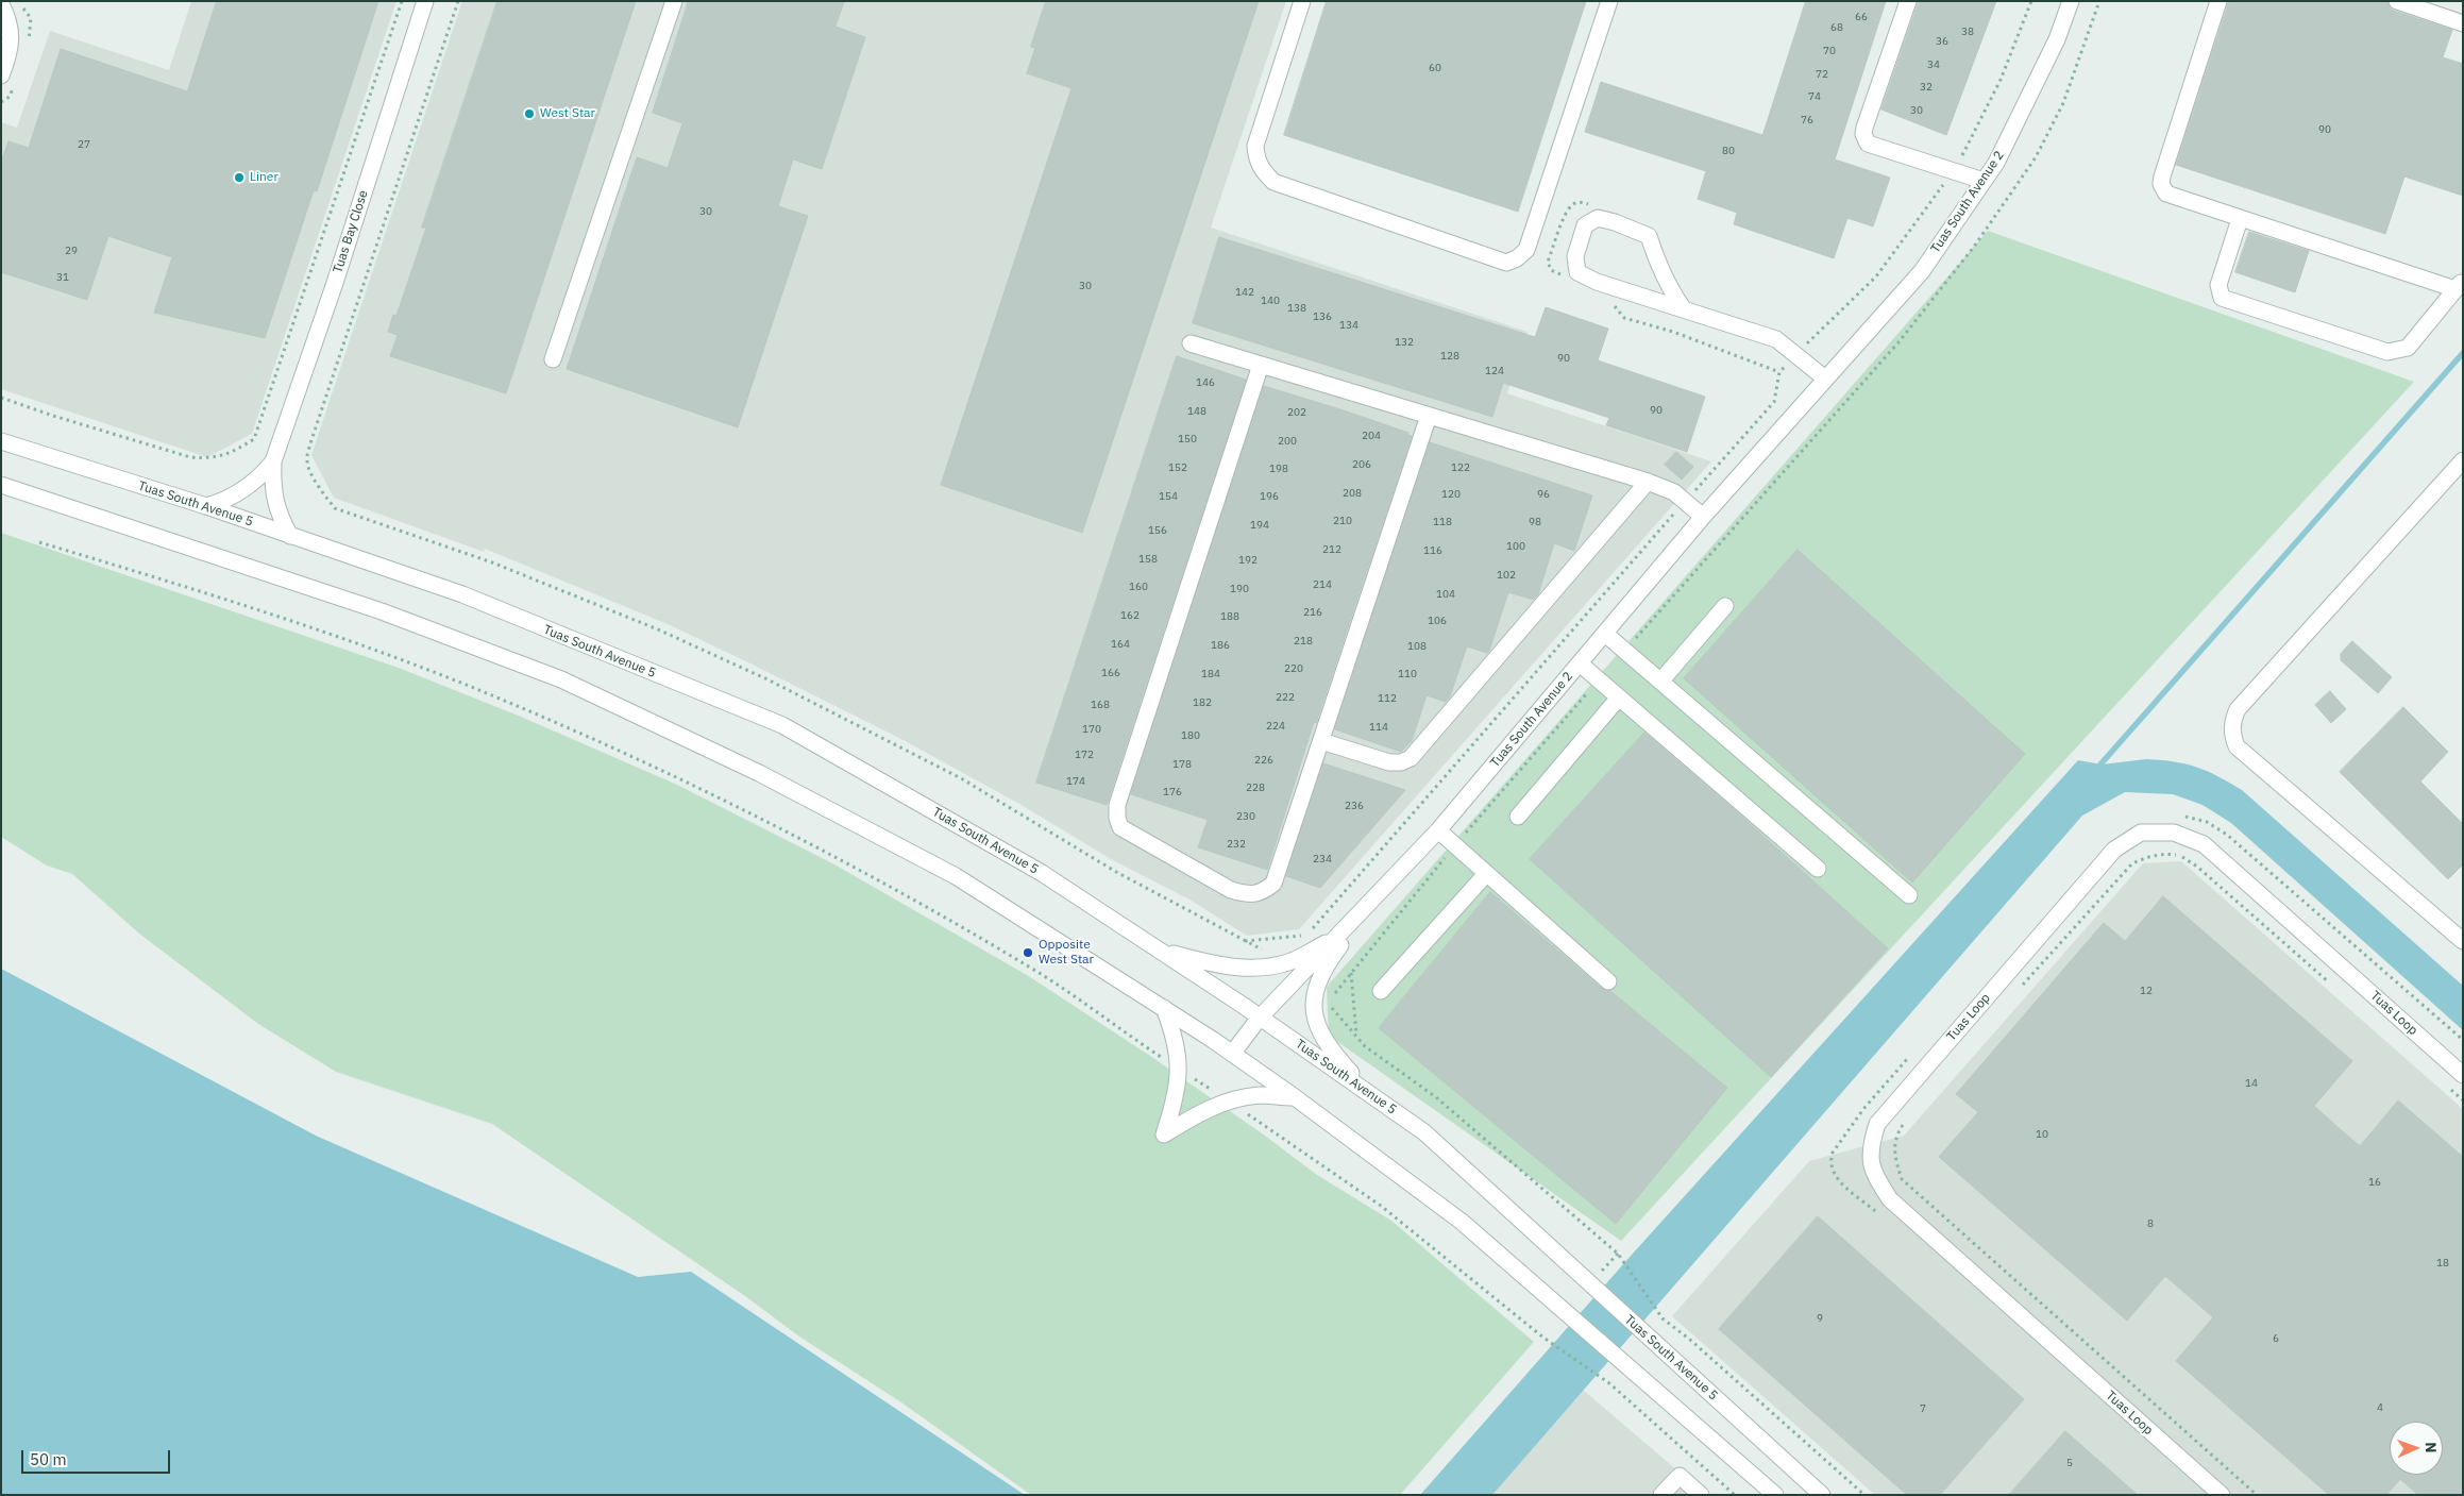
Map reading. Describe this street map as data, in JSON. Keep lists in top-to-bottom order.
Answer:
{
  "streets": {
    "street": [
      "Tuas South Avenue 2",
      "Tuas Bay Close",
      "Tuas South Avenue 5",
      "Tuas Loop"
    ]
  },
  "crossings": [
    ["Tuas South Avenue 2", "Tuas South Avenue 5"]
  ],
  "places": ["West Star", "Liner", "Opposite West Star"],
  "house_numbers": [
    "66",
    "68",
    "38",
    "36",
    "70",
    "34",
    "60",
    "72",
    "32",
    "74",
    "30",
    "76",
    "90",
    "27",
    "80",
    "30",
    "29",
    "31",
    "30",
    "142",
    "140",
    "138",
    "136",
    "134",
    "132",
    "128",
    "90",
    "124",
    "146",
    "90",
    "148",
    "202",
    "204",
    "150",
    "200",
    "206",
    "152",
    "122",
    "198",
    "208",
    "120",
    "96",
    "154",
    "196",
    "210",
    "118",
    "98",
    "194",
    "156",
    "100",
    "212",
    "116",
    "158",
    "192",
    "102",
    "214",
    "160",
    "190",
    "104",
    "216",
    "162",
    "188",
    "106",
    "218",
    "164",
    "186",
    "108",
    "220",
    "166",
    "184",
    "110",
    "222",
    "112",
    "182",
    "168",
    "224",
    "114",
    "170",
    "180",
    "172",
    "226",
    "178",
    "174",
    "228",
    "176",
    "236",
    "230",
    "232",
    "234",
    "12",
    "14",
    "10",
    "16",
    "8",
    "18",
    "9",
    "6",
    "4",
    "7",
    "5"
  ],
  "scale_bar": "50 m",
  "north": "right"
}
